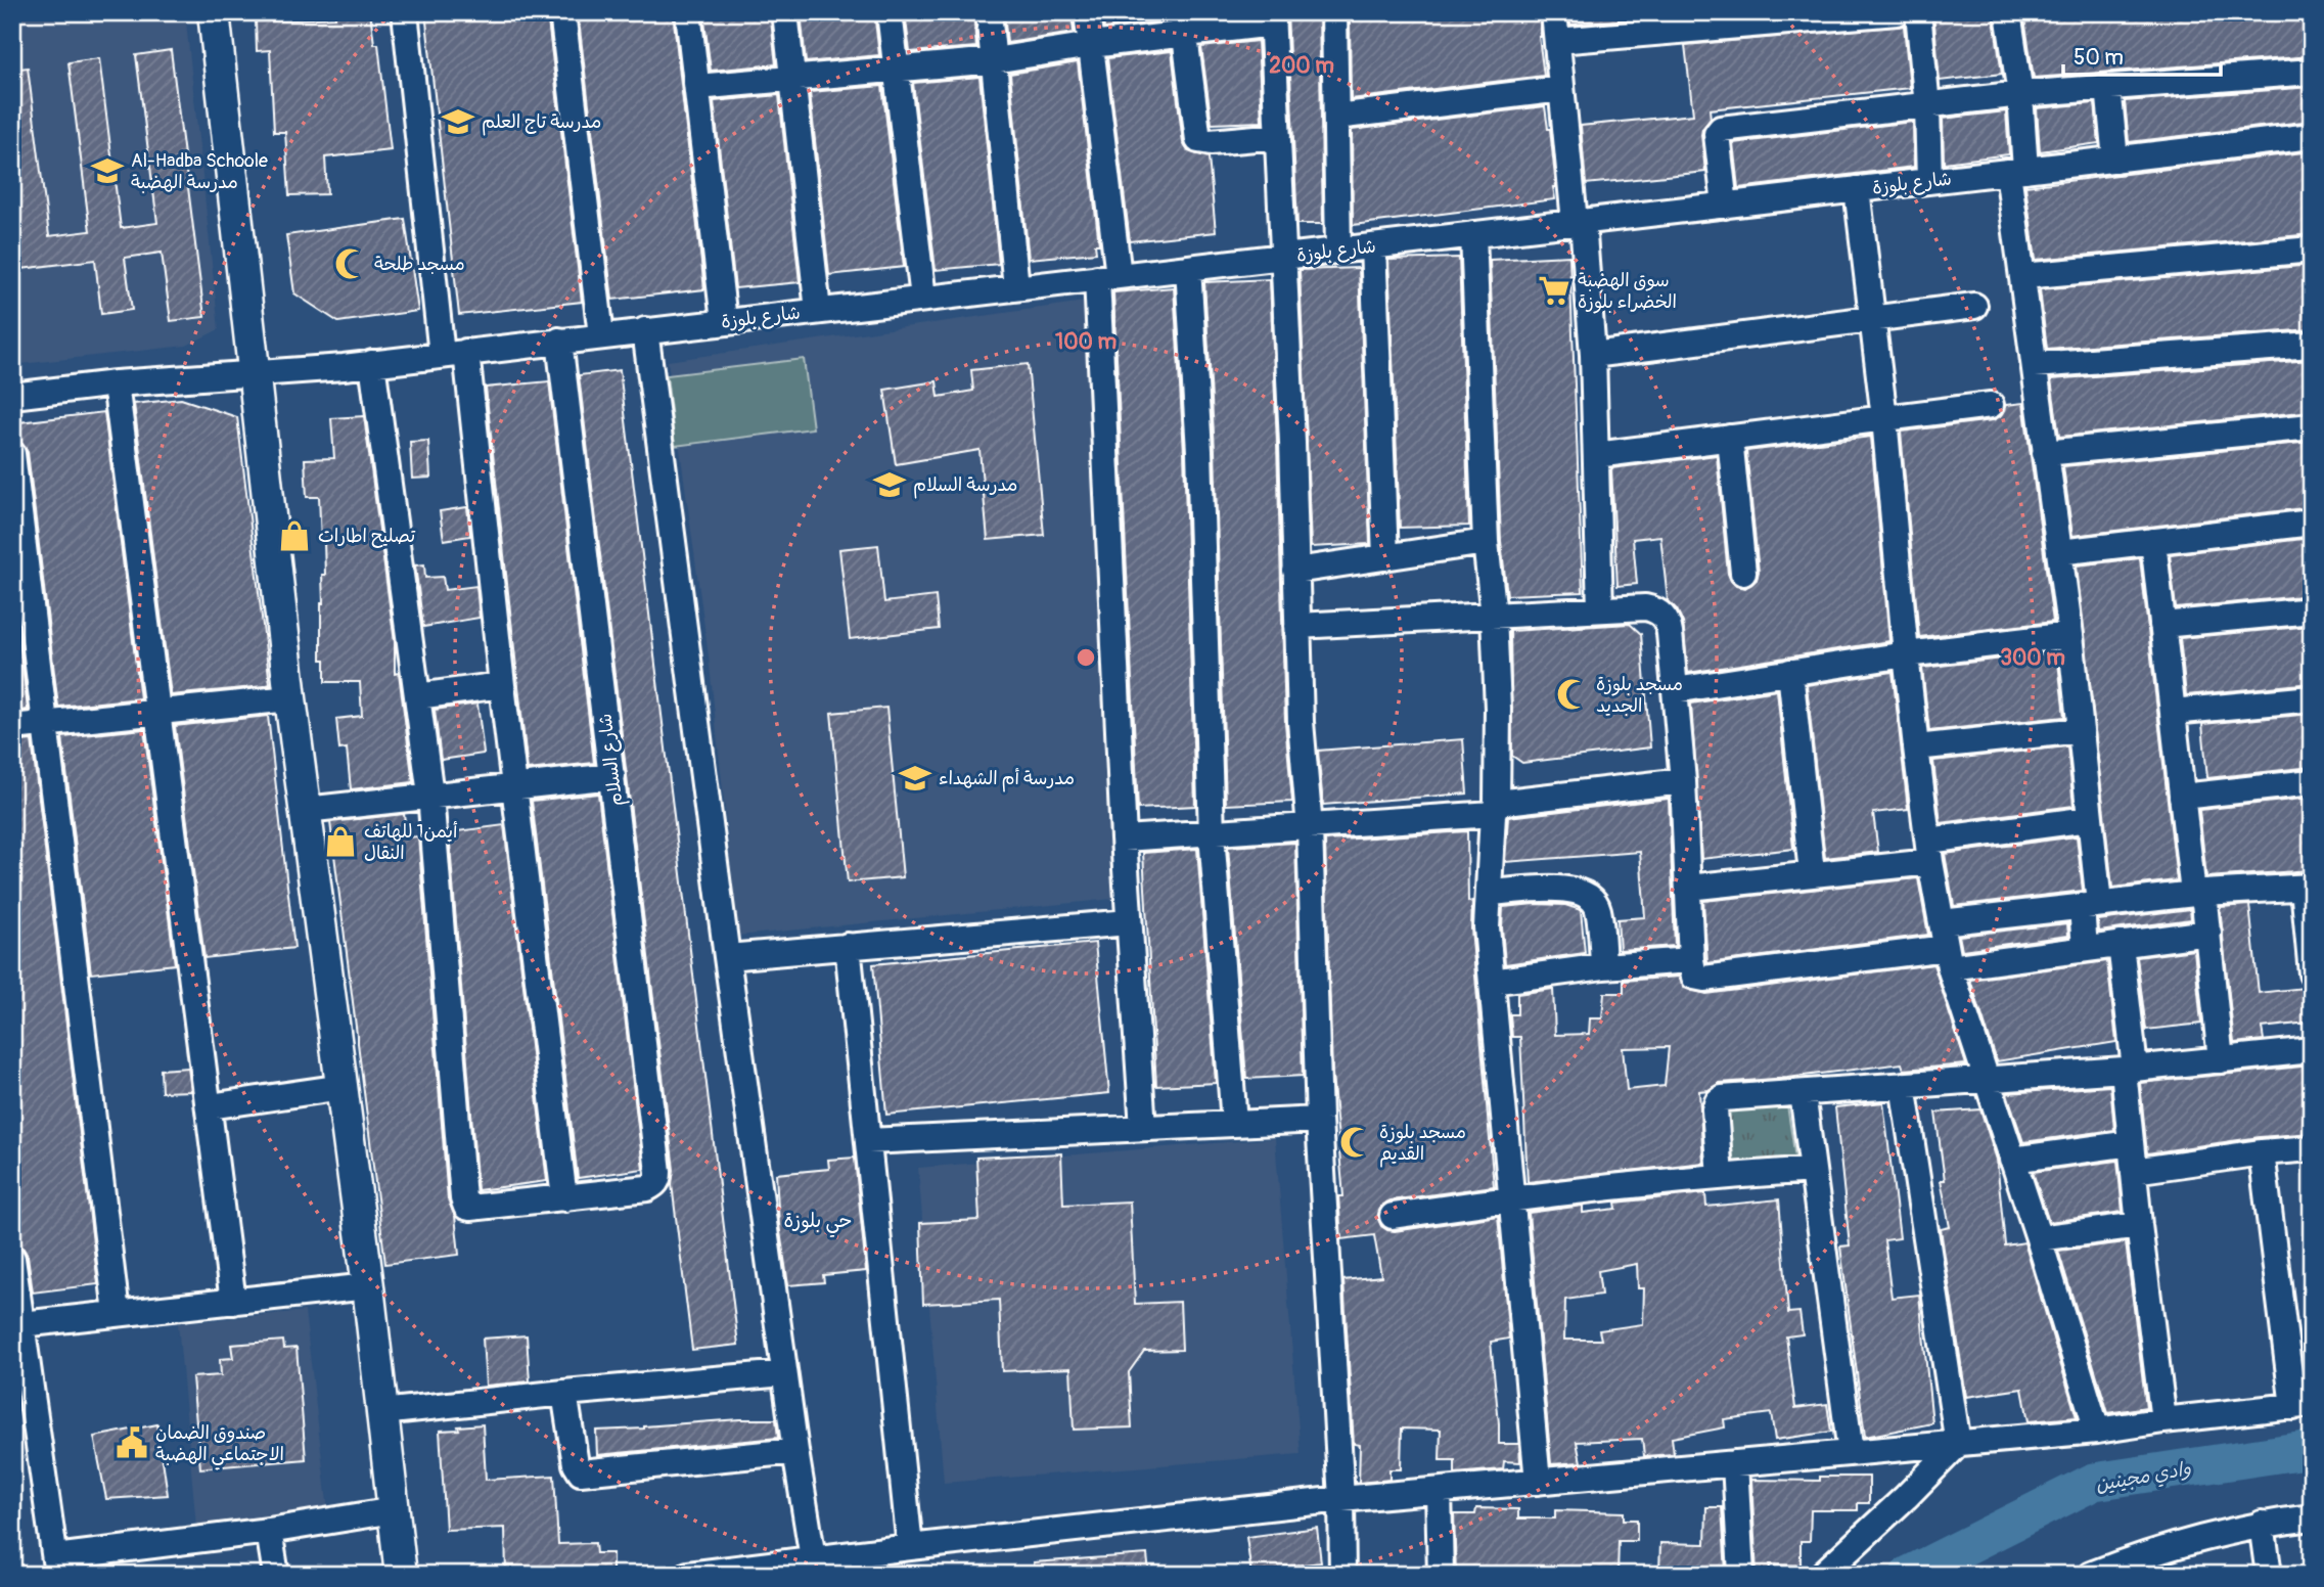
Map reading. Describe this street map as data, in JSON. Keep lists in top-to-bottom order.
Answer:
{
  "streets": {
    "street": ["شارع بلوزة", "شارع السلام"]
  },
  "crossings": [
    ["شارع بلوزة", "شارع السلام"]
  ],
  "districts": ["حي بلوزة"],
  "water": ["وادي مجينين"],
  "places": {
    "school or university": [
      "مدرسة تاج العلم",
      "Al-Hadba Schoole مدرسة الهضبة",
      "مدرسة السلام",
      "مدرسة أم الشهداء"
    ],
    "mosque": ["مسجد طلحة", "مسجد بلوزة الجديد", "مسجد بلوزة القديم"],
    "supermarket": ["سوق الهضبة الخضراء بلوزة"],
    "shop": ["تصليح اطارات", "أيمن1 للهاتف النقال"],
    "public building": ["صندوق الضمان الاجتماعي الهضبة"]
  },
  "scale_bar": "50 m",
  "rings": ["200 m", "100 m", "300 m"]
}
